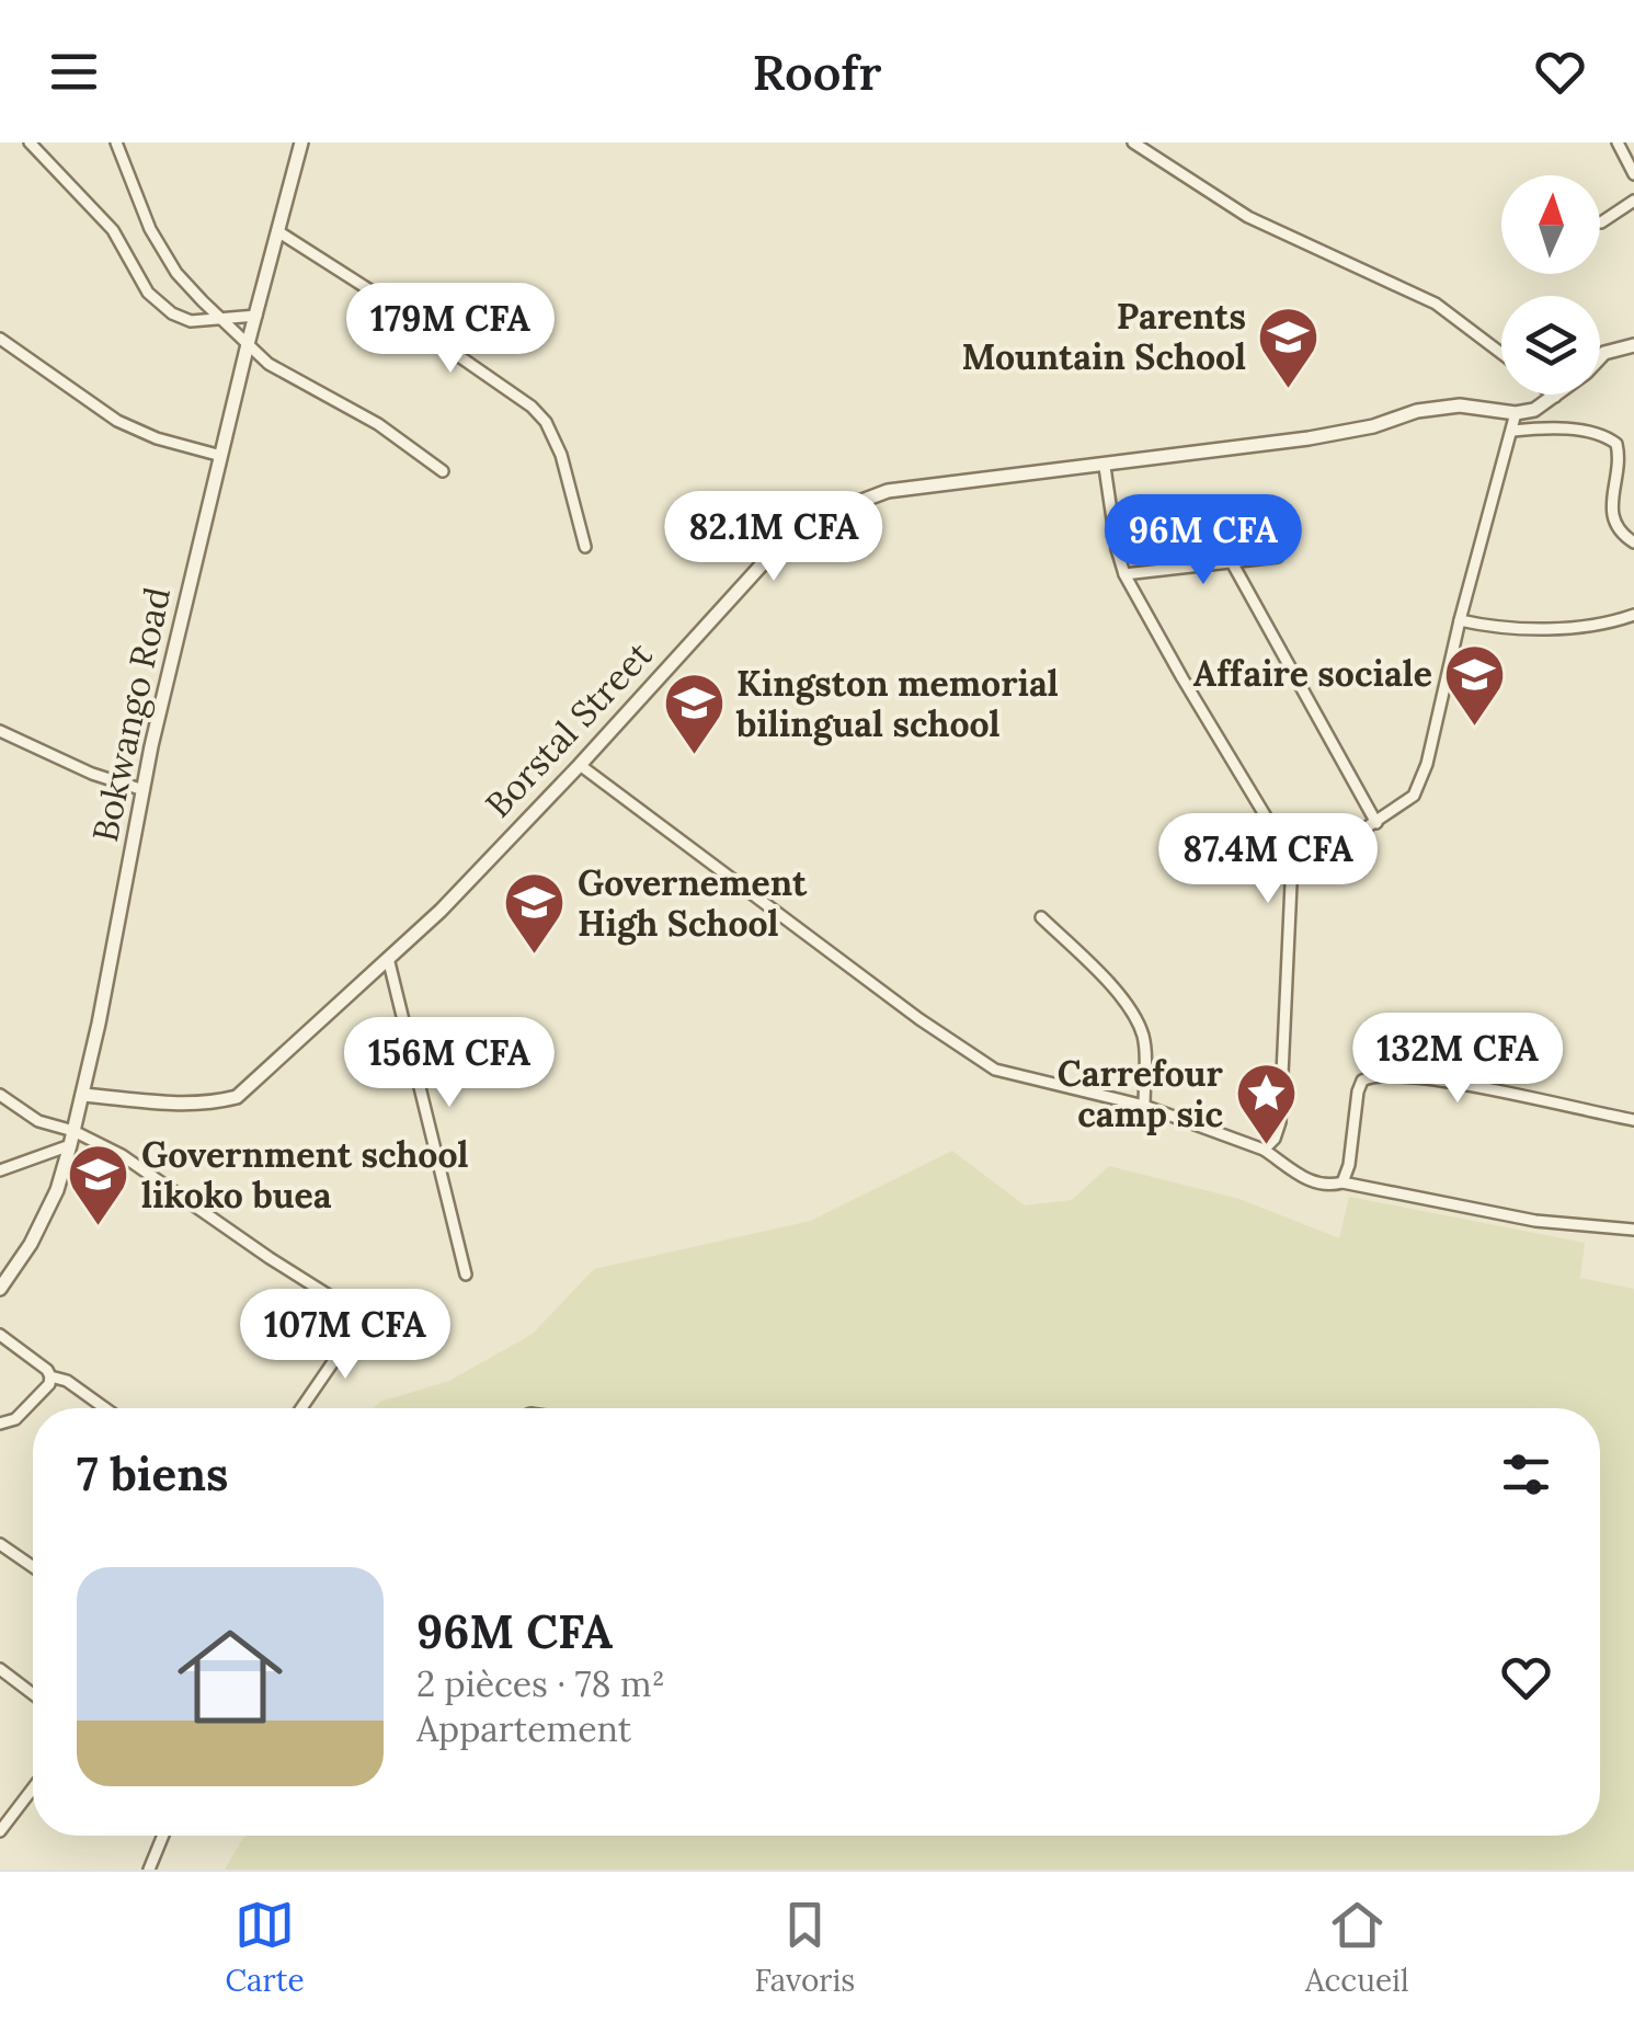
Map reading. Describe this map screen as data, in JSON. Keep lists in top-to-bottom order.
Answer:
{
  "streets": {
    "street": ["Bokwango Road", "Borstal Street"]
  },
  "crossings": [
    ["Bokwango Road", "Borstal Street"]
  ],
  "places": {
    "school or university": [
      "Parents Mountain School",
      "Affaire sociale",
      "Kingston memorial bilingual school",
      "Governement High School",
      "Government school likoko buea"
    ],
    "place": ["Carrefour camp sic"]
  },
  "north": "top",
  "page": {
    "header": "Roofr",
    "price": [
      "179M CFA",
      "82.1M CFA",
      "96M CFA",
      "87.4M CFA",
      "132M CFA",
      "156M CFA",
      "107M CFA"
    ],
    "heading": "7 biens",
    "list": [
      {
        "name": "96M CFA",
        "note": "2 pièces · 78 m² · Appartement"
      }
    ],
    "tabs": ["Carte", "Favoris", "Accueil"]
  }
}
